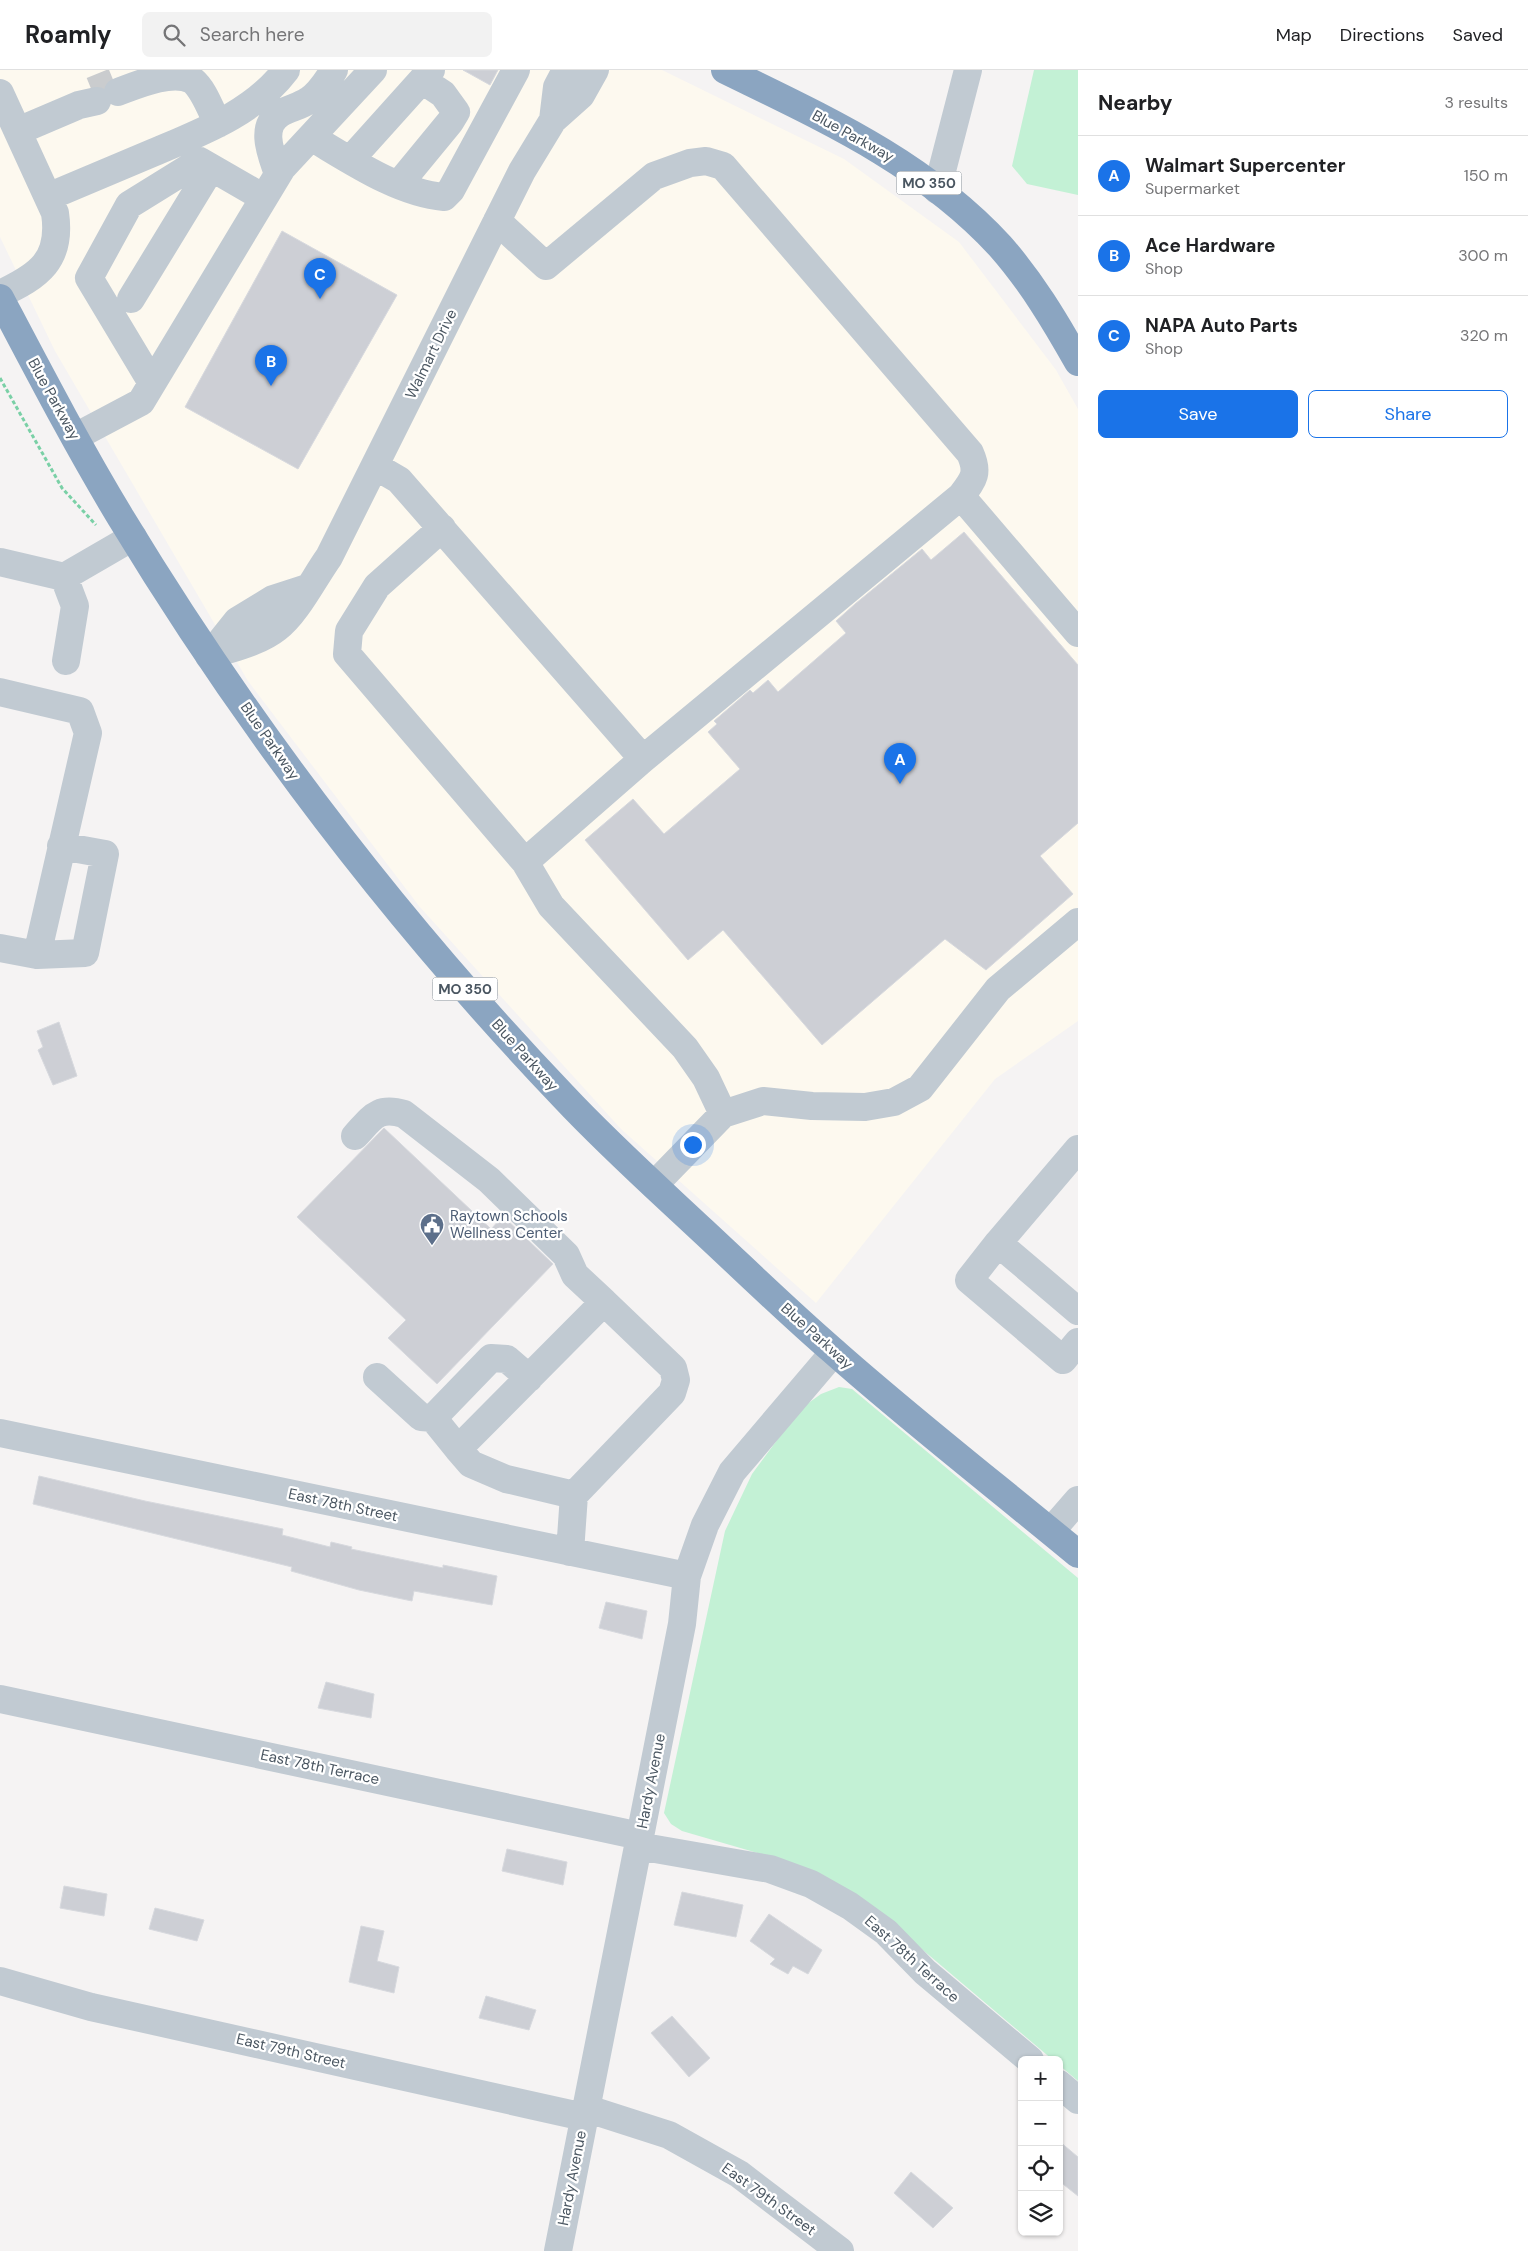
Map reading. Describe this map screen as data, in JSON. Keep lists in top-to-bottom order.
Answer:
{
  "streets": {
    "highway": ["Blue Parkway", "MO 350"],
    "street": [
      "Walmart Drive",
      "East 78th Street",
      "East 78th Terrace",
      "Hardy Avenue",
      "East 79th Street"
    ]
  },
  "crossings": [
    ["Blue Parkway", "Walmart Drive"],
    ["Blue Parkway", "Hardy Avenue"],
    ["East 78th Street", "Hardy Avenue"],
    ["East 78th Terrace", "Hardy Avenue"],
    ["Hardy Avenue", "East 79th Street"]
  ],
  "places": {
    "public building": ["Raytown Schools Wellness Center"]
  },
  "page": {
    "header": "Roamly",
    "search": "Search here",
    "nav": ["Map", "Directions", "Saved"],
    "heading": ["Nearby", "3 results"],
    "list": [
      {
        "mark": "A",
        "name": "Walmart Supercenter",
        "note": "Supermarket",
        "value": "150 m"
      },
      {
        "mark": "B",
        "name": "Ace Hardware",
        "note": "Shop",
        "value": "300 m"
      },
      {
        "mark": "C",
        "name": "NAPA Auto Parts",
        "note": "Shop",
        "value": "320 m"
      }
    ],
    "pins": ["C", "B", "A"],
    "buttons": ["Save", "Share"],
    "map_buttons": ["+", "−"]
  }
}
